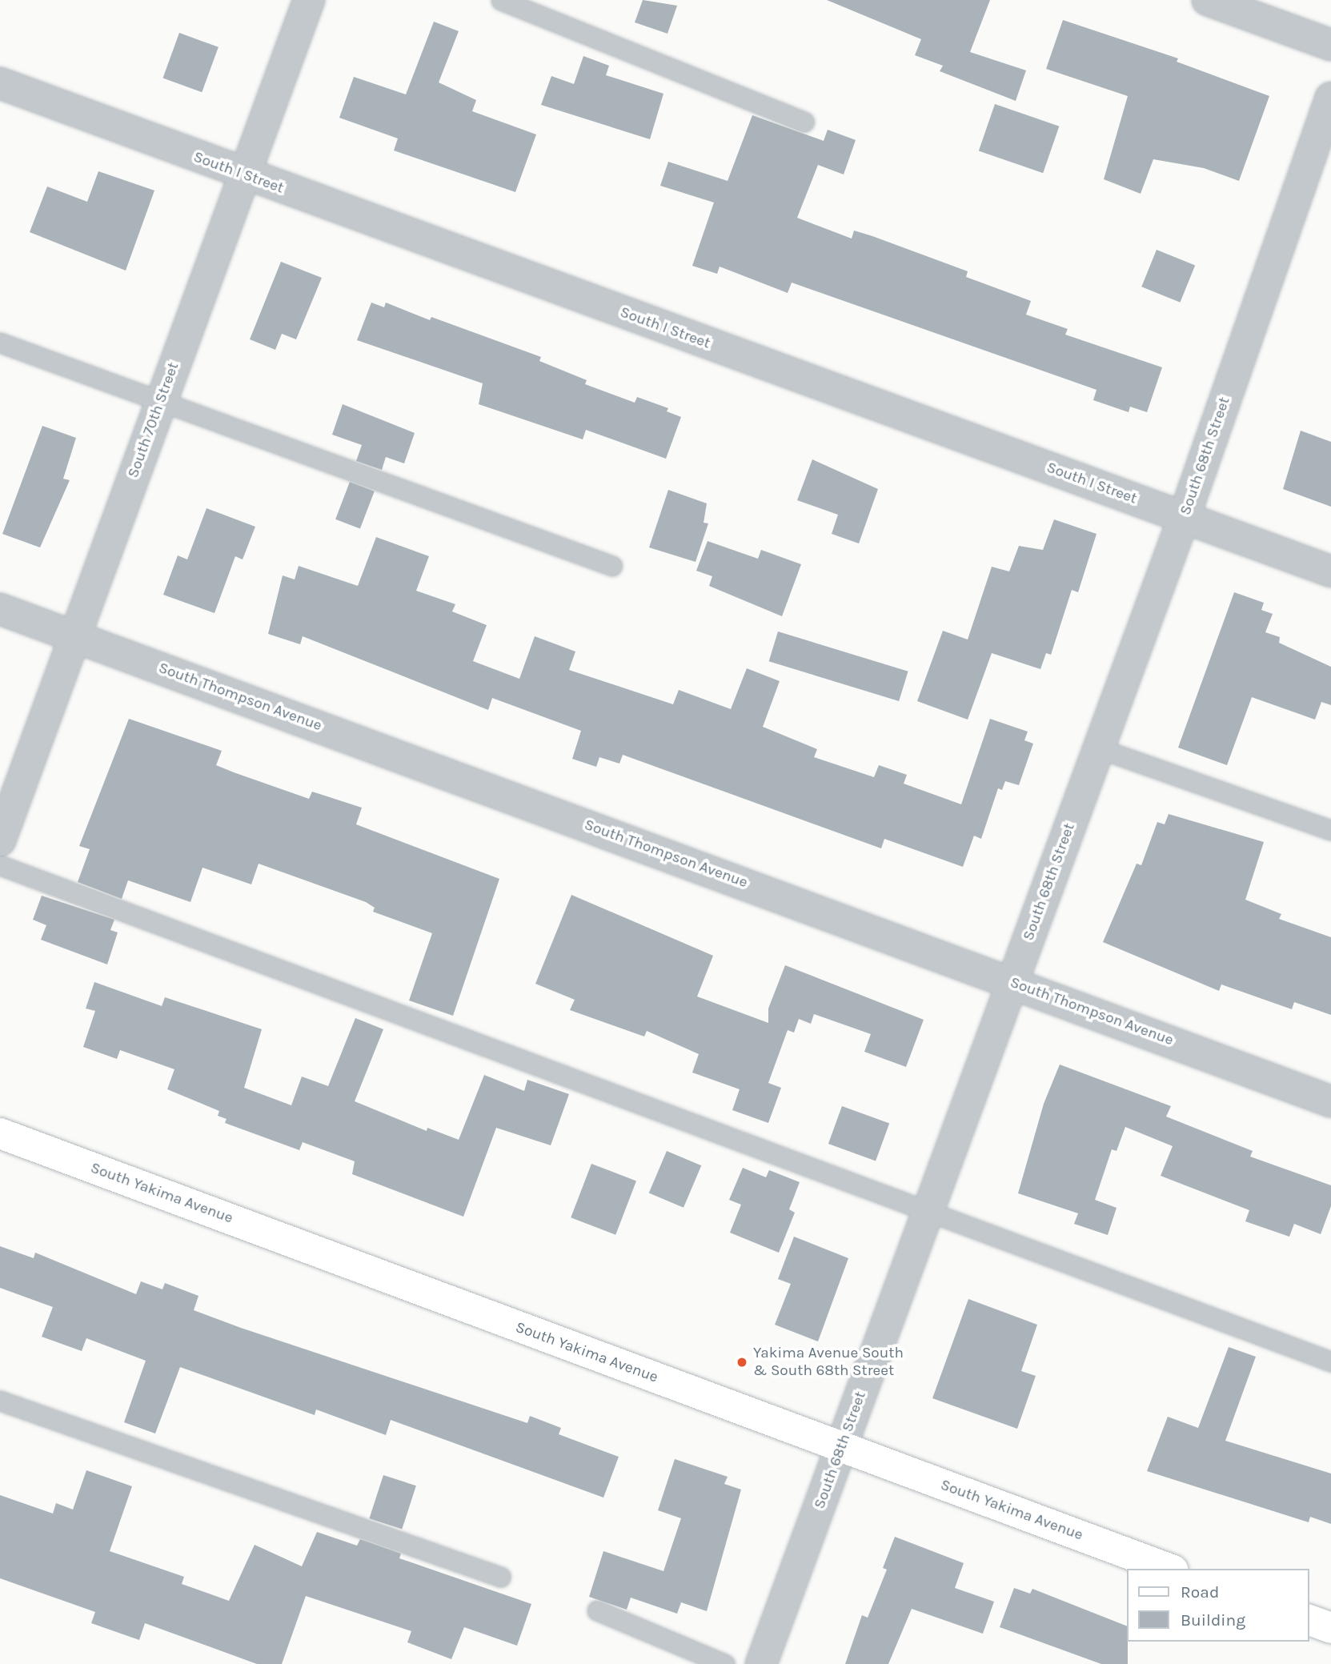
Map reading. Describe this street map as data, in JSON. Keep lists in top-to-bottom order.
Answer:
{
  "streets": {
    "main road": ["South Yakima Avenue"],
    "street": [
      "South I Street",
      "South 70th Street",
      "South 68th Street",
      "South Thompson Avenue"
    ]
  },
  "crossings": [
    ["South I Street", "South 70th Street"],
    ["South I Street", "South 68th Street"],
    ["South 70th Street", "South Thompson Avenue"],
    ["South 68th Street", "South Thompson Avenue"],
    ["South 68th Street", "South Yakima Avenue"]
  ],
  "places": ["Yakima Avenue South & South 68th Street"],
  "legend": ["Road", "Building"]
}
